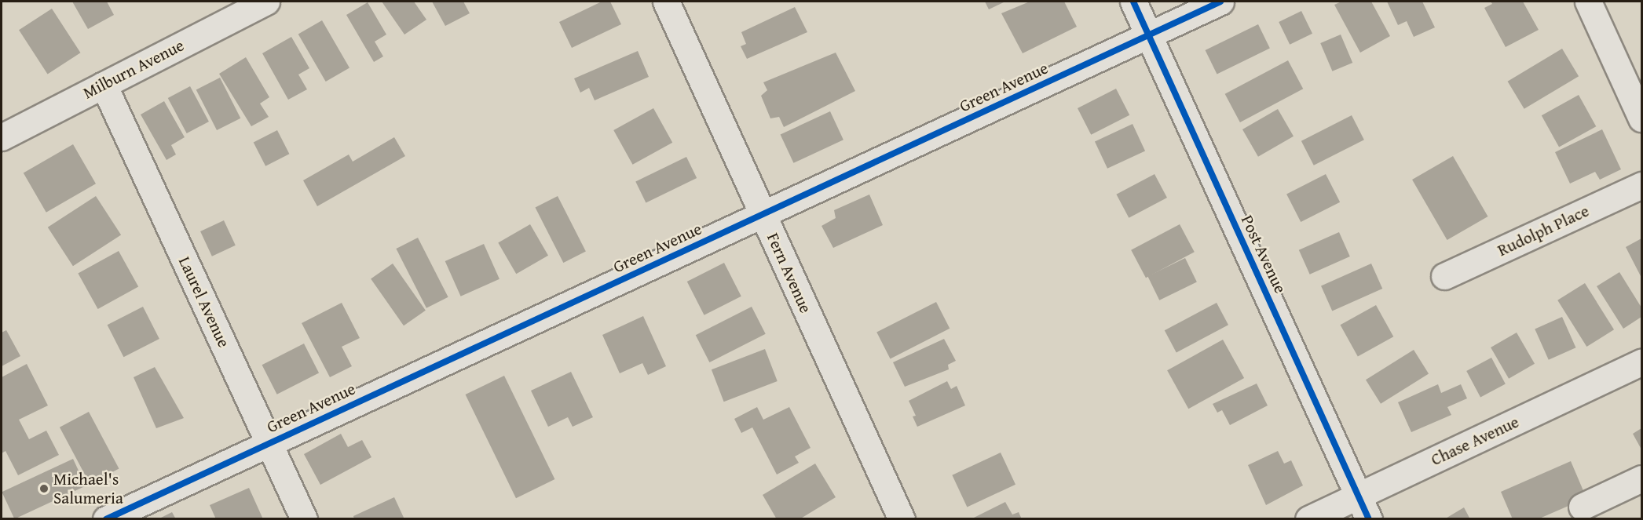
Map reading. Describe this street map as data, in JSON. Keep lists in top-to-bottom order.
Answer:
{
  "streets": {
    "street": [
      "Milburn Avenue",
      "Green Avenue",
      "Rudolph Place",
      "Post Avenue",
      "Fern Avenue",
      "Laurel Avenue",
      "Chase Avenue"
    ]
  },
  "crossings": [
    ["Milburn Avenue", "Laurel Avenue"],
    ["Green Avenue", "Post Avenue"],
    ["Green Avenue", "Fern Avenue"],
    ["Green Avenue", "Laurel Avenue"],
    ["Post Avenue", "Chase Avenue"]
  ],
  "places": ["Michael's Salumeria"]
}
